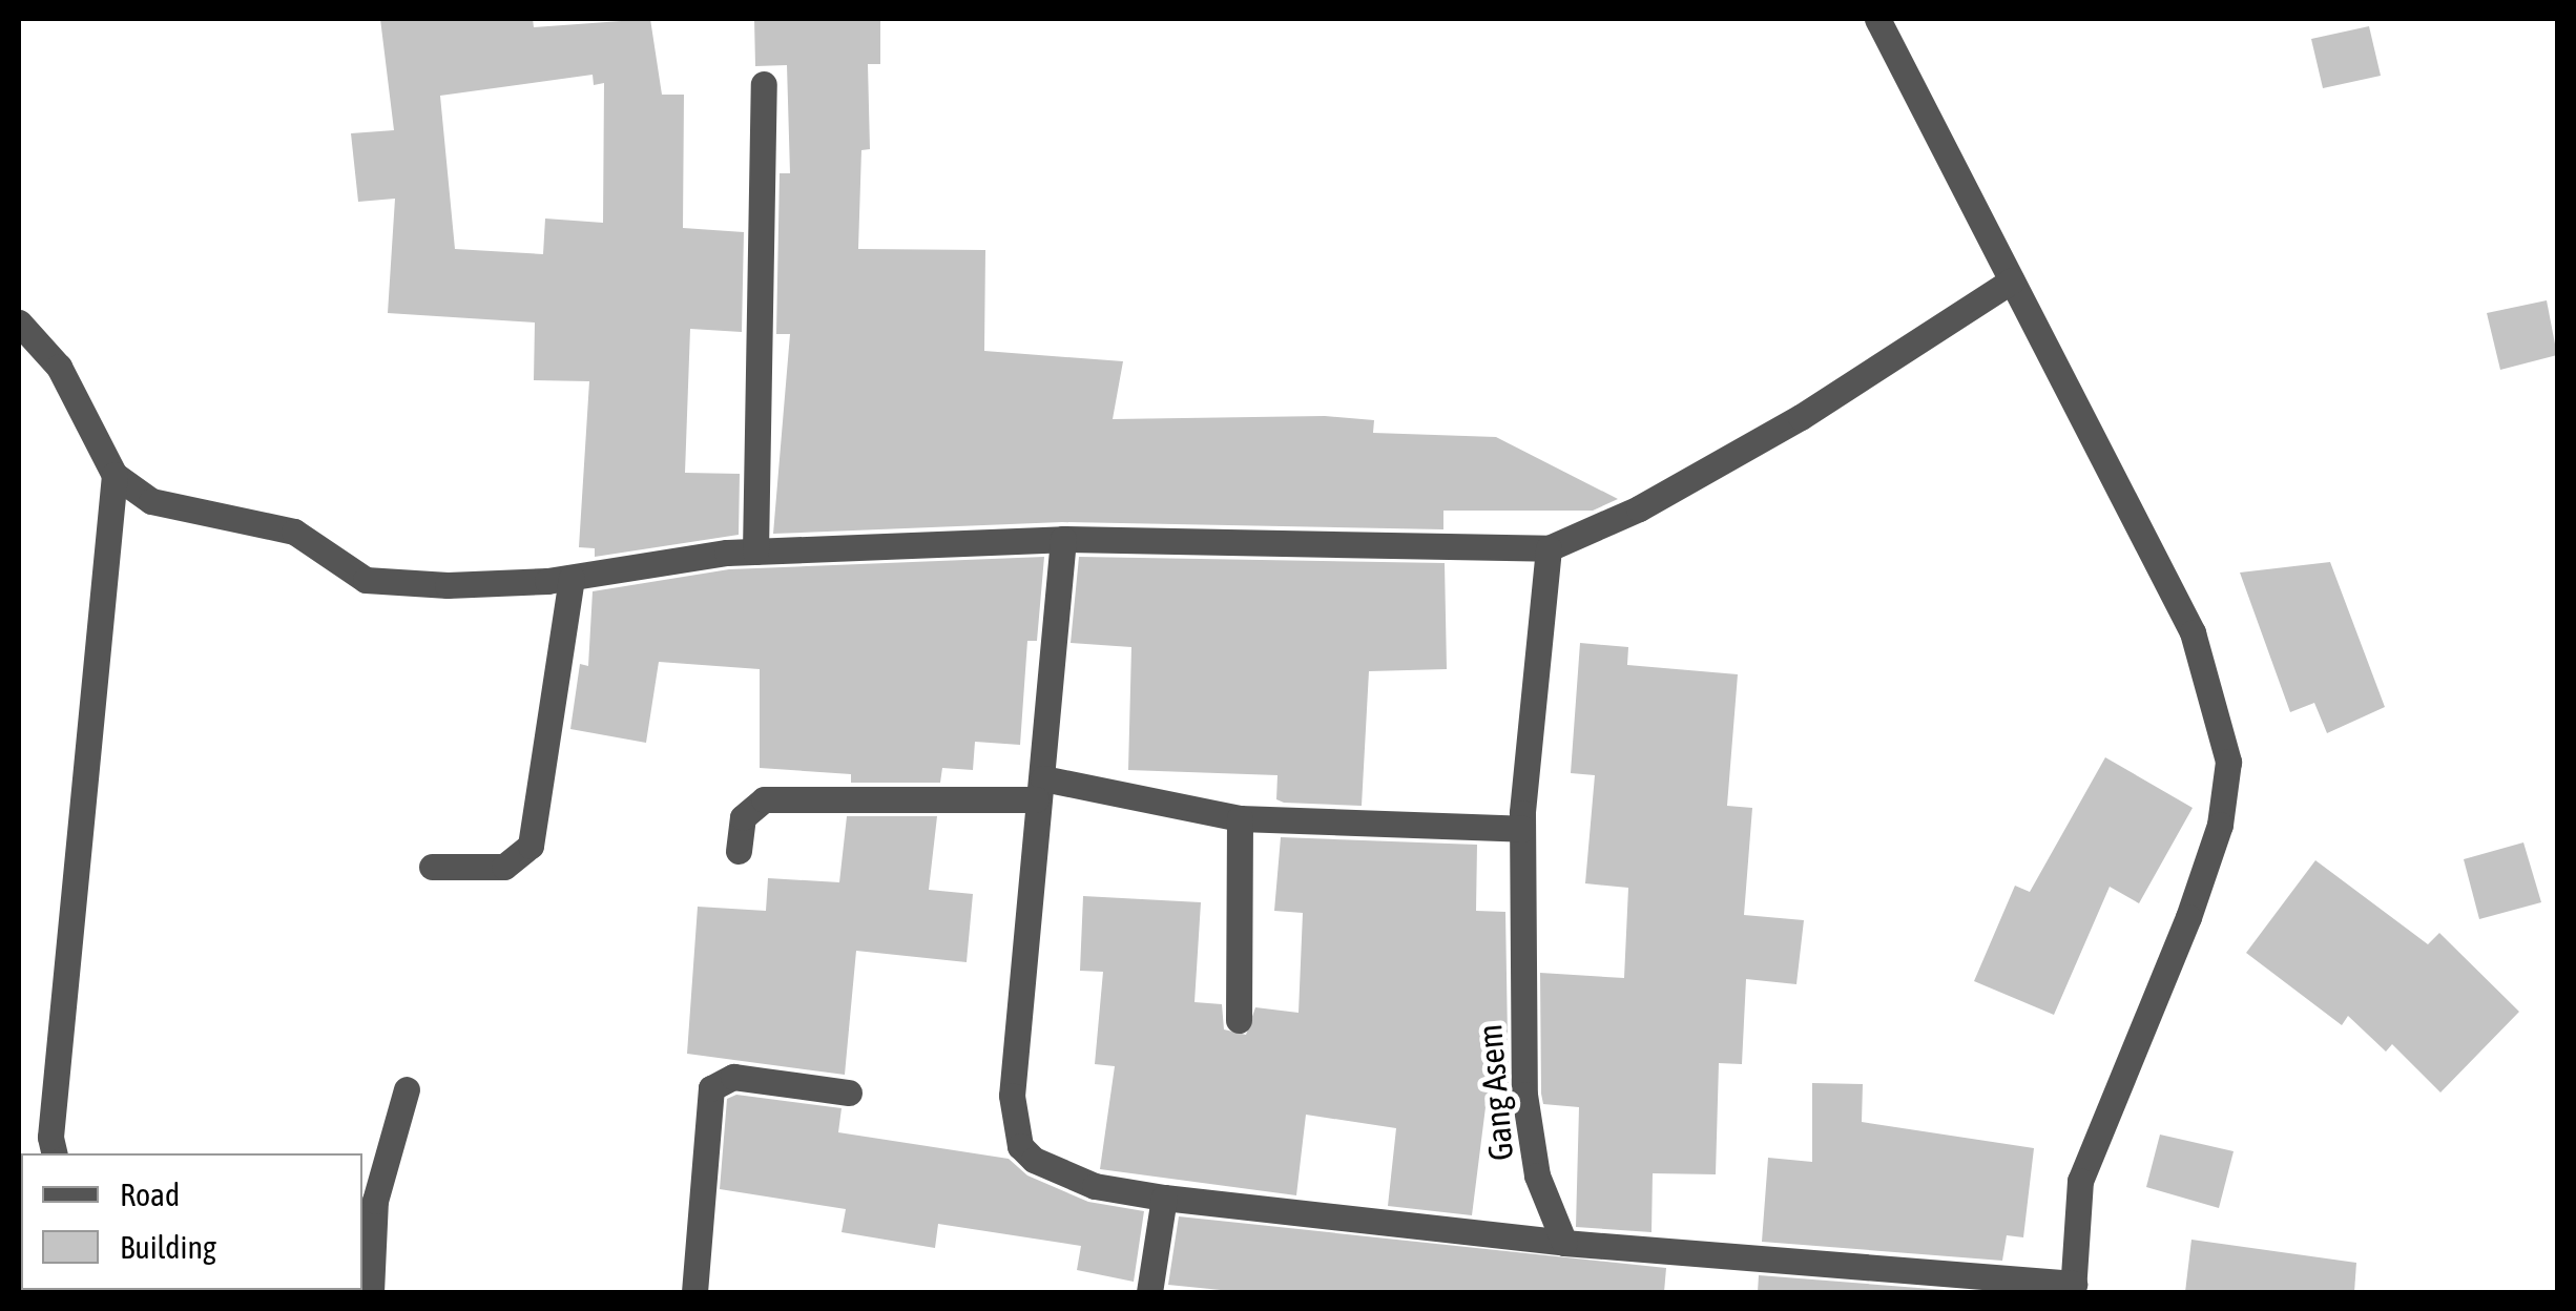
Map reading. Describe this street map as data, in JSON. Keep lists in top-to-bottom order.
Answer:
{
  "streets": {
    "street": ["Gang Asem"]
  },
  "legend": ["Road", "Building"]
}
